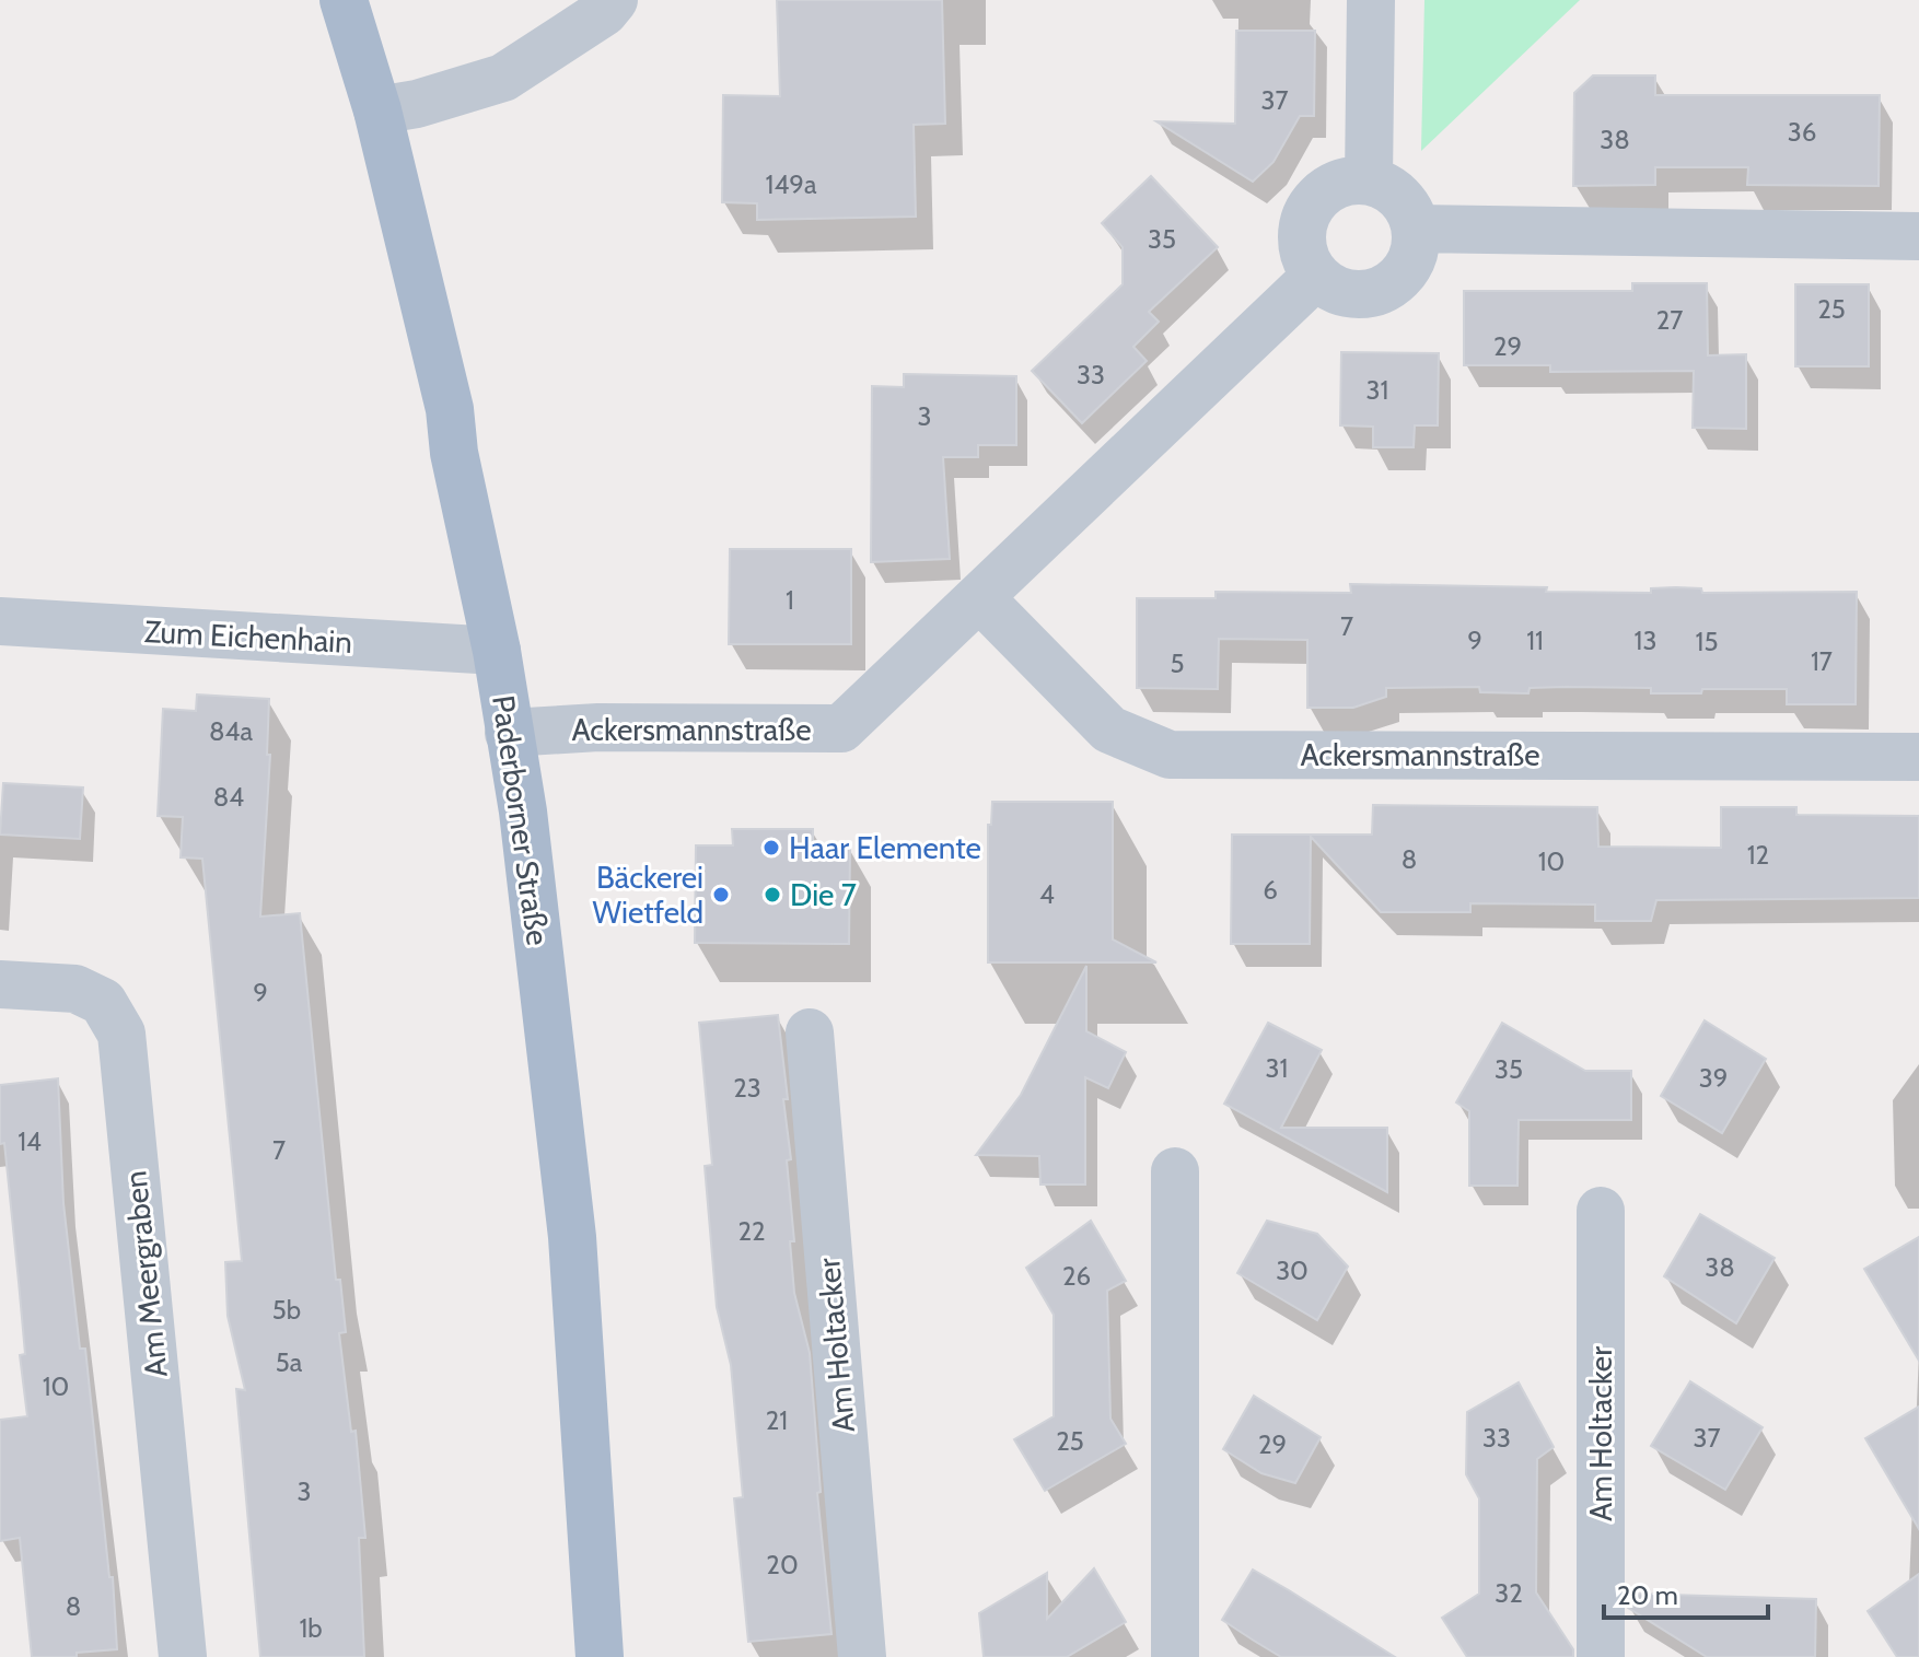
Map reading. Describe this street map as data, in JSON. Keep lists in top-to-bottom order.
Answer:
{
  "streets": {
    "main road": ["Paderborner Straße"],
    "street": [
      "Zum Eichenhain",
      "Ackersmannstraße",
      "Am Meergraben",
      "Am Holtacker"
    ]
  },
  "crossings": [
    ["Zum Eichenhain", "Paderborner Straße"],
    ["Ackersmannstraße", "Paderborner Straße"]
  ],
  "places": ["Haar Elemente", "Bäckerei Wietfeld", "Die 7"],
  "house_numbers": [
    "37",
    "36",
    "38",
    "149a",
    "35",
    "25",
    "27",
    "29",
    "33",
    "31",
    "3",
    "1",
    "7",
    "9",
    "11",
    "13",
    "15",
    "17",
    "5",
    "84a",
    "84",
    "12",
    "8",
    "10",
    "6",
    "4",
    "9",
    "31",
    "35",
    "39",
    "23",
    "14",
    "7",
    "22",
    "38",
    "30",
    "26",
    "5b",
    "5a",
    "10",
    "21",
    "33",
    "37",
    "25",
    "29",
    "3",
    "20",
    "32",
    "8",
    "1b"
  ],
  "scale_bar": "20 m"
}
